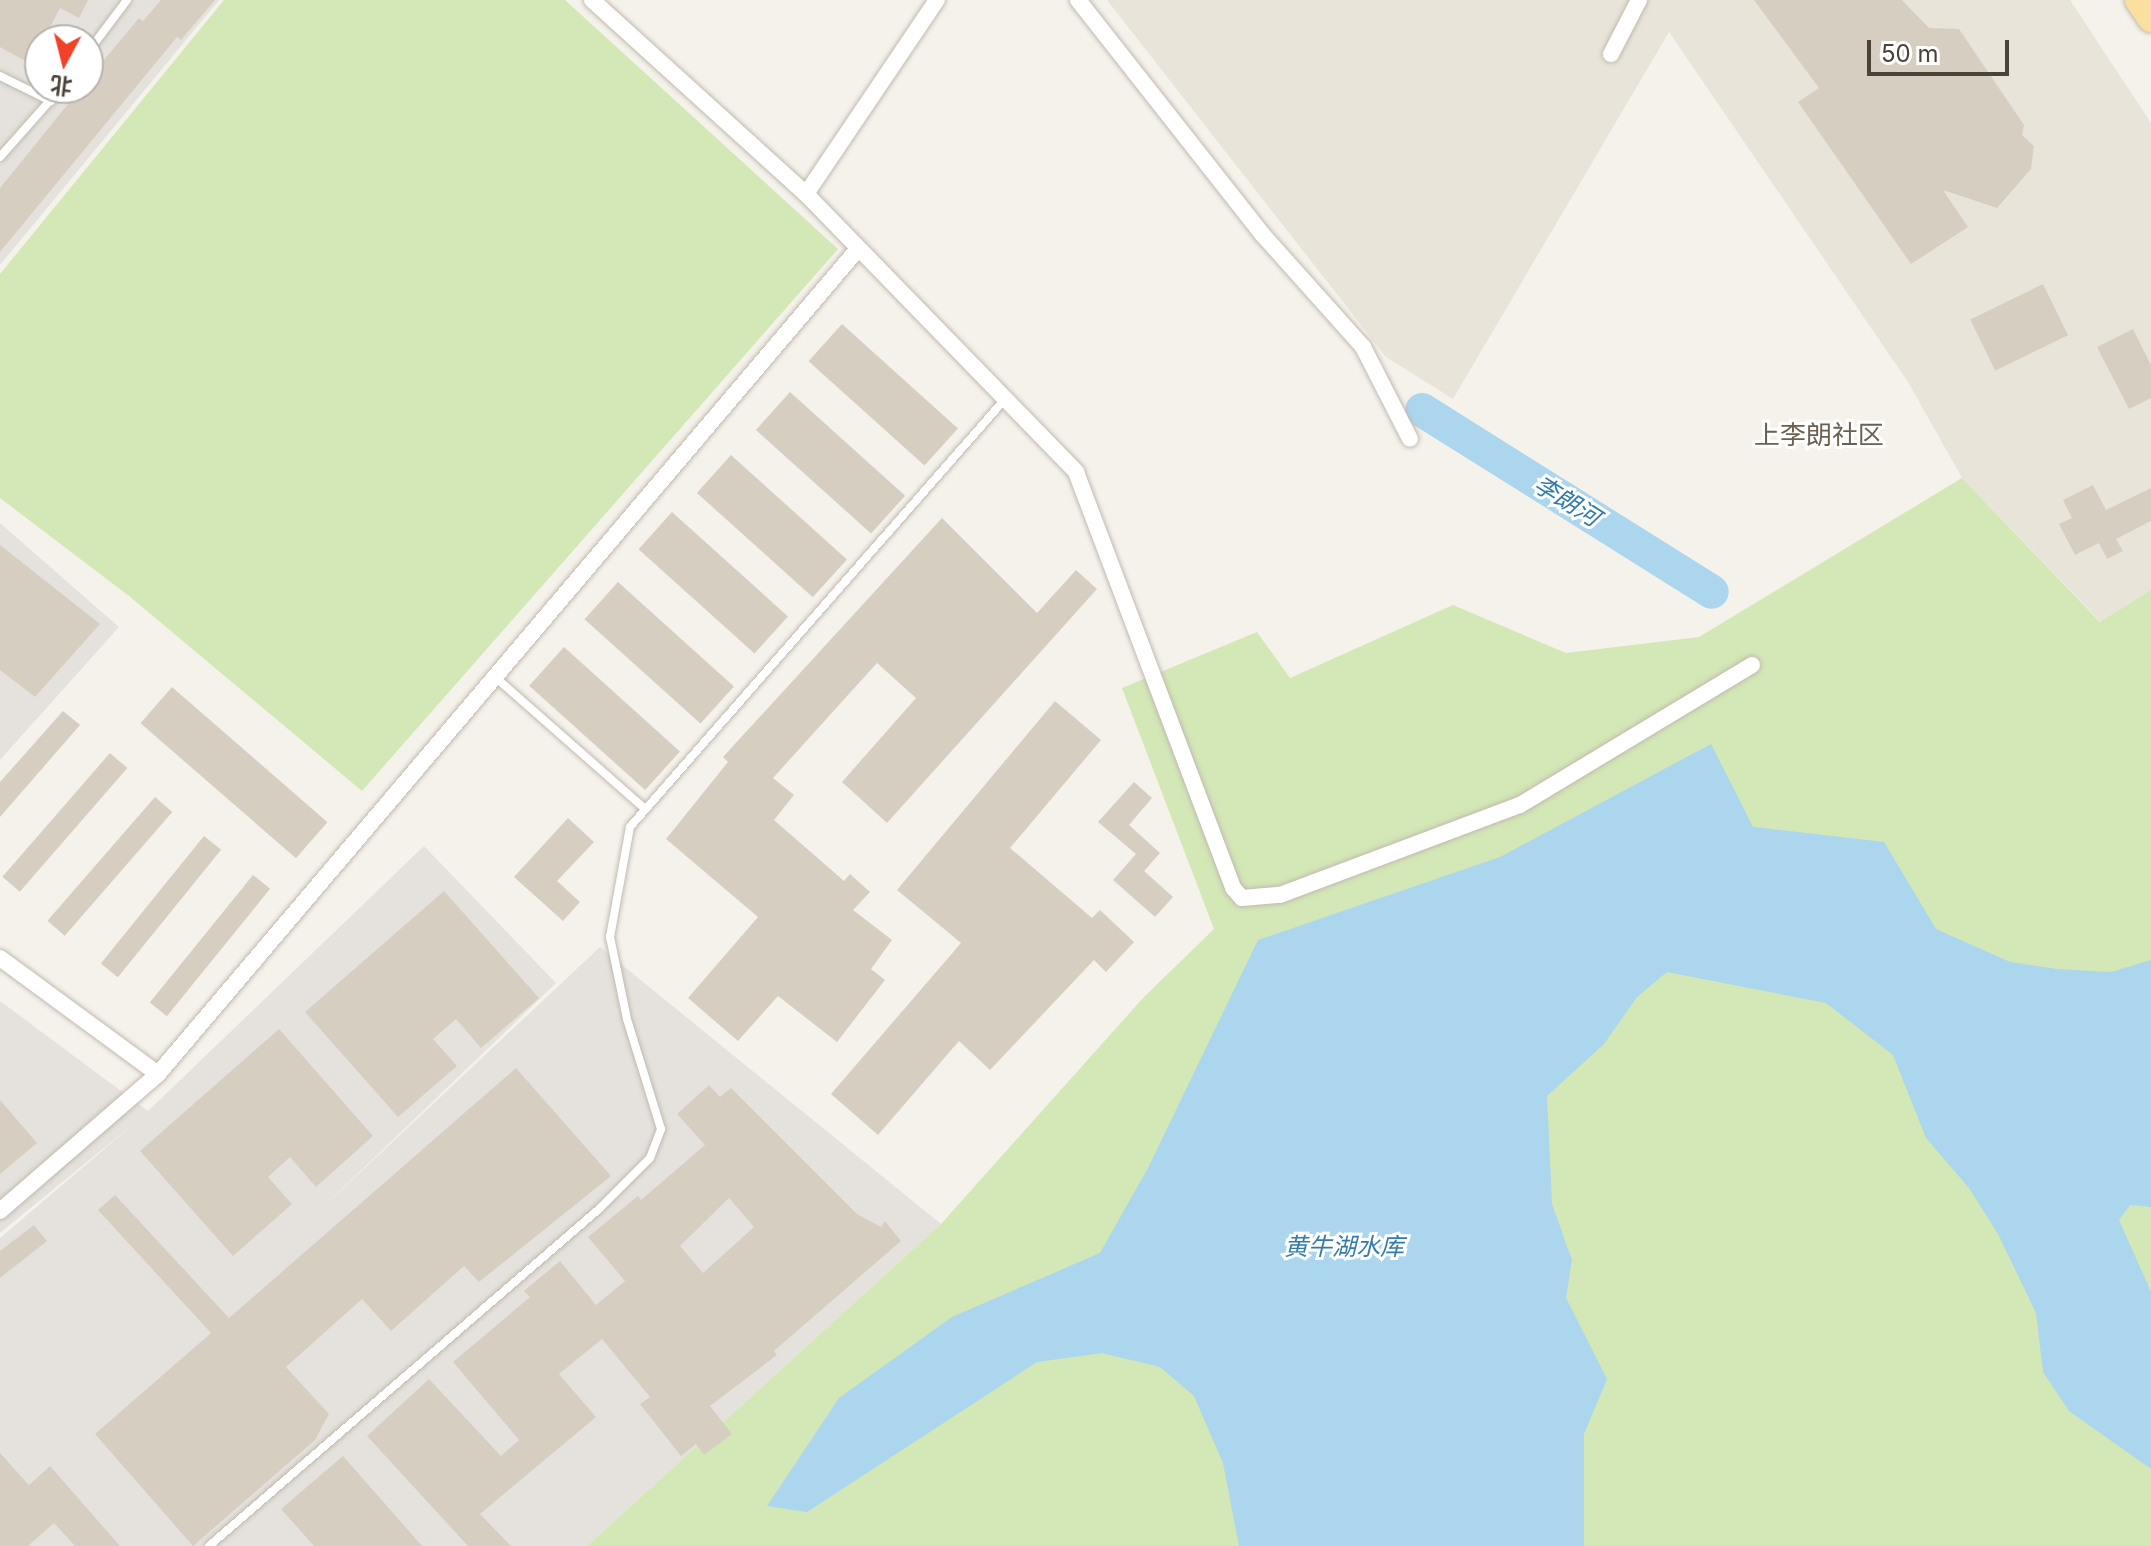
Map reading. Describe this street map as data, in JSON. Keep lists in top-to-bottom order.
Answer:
{
  "districts": ["上李朗社区"],
  "water": ["李朗河", "黄牛湖水库"],
  "scale_bar": "50 m",
  "north": "bottom"
}
